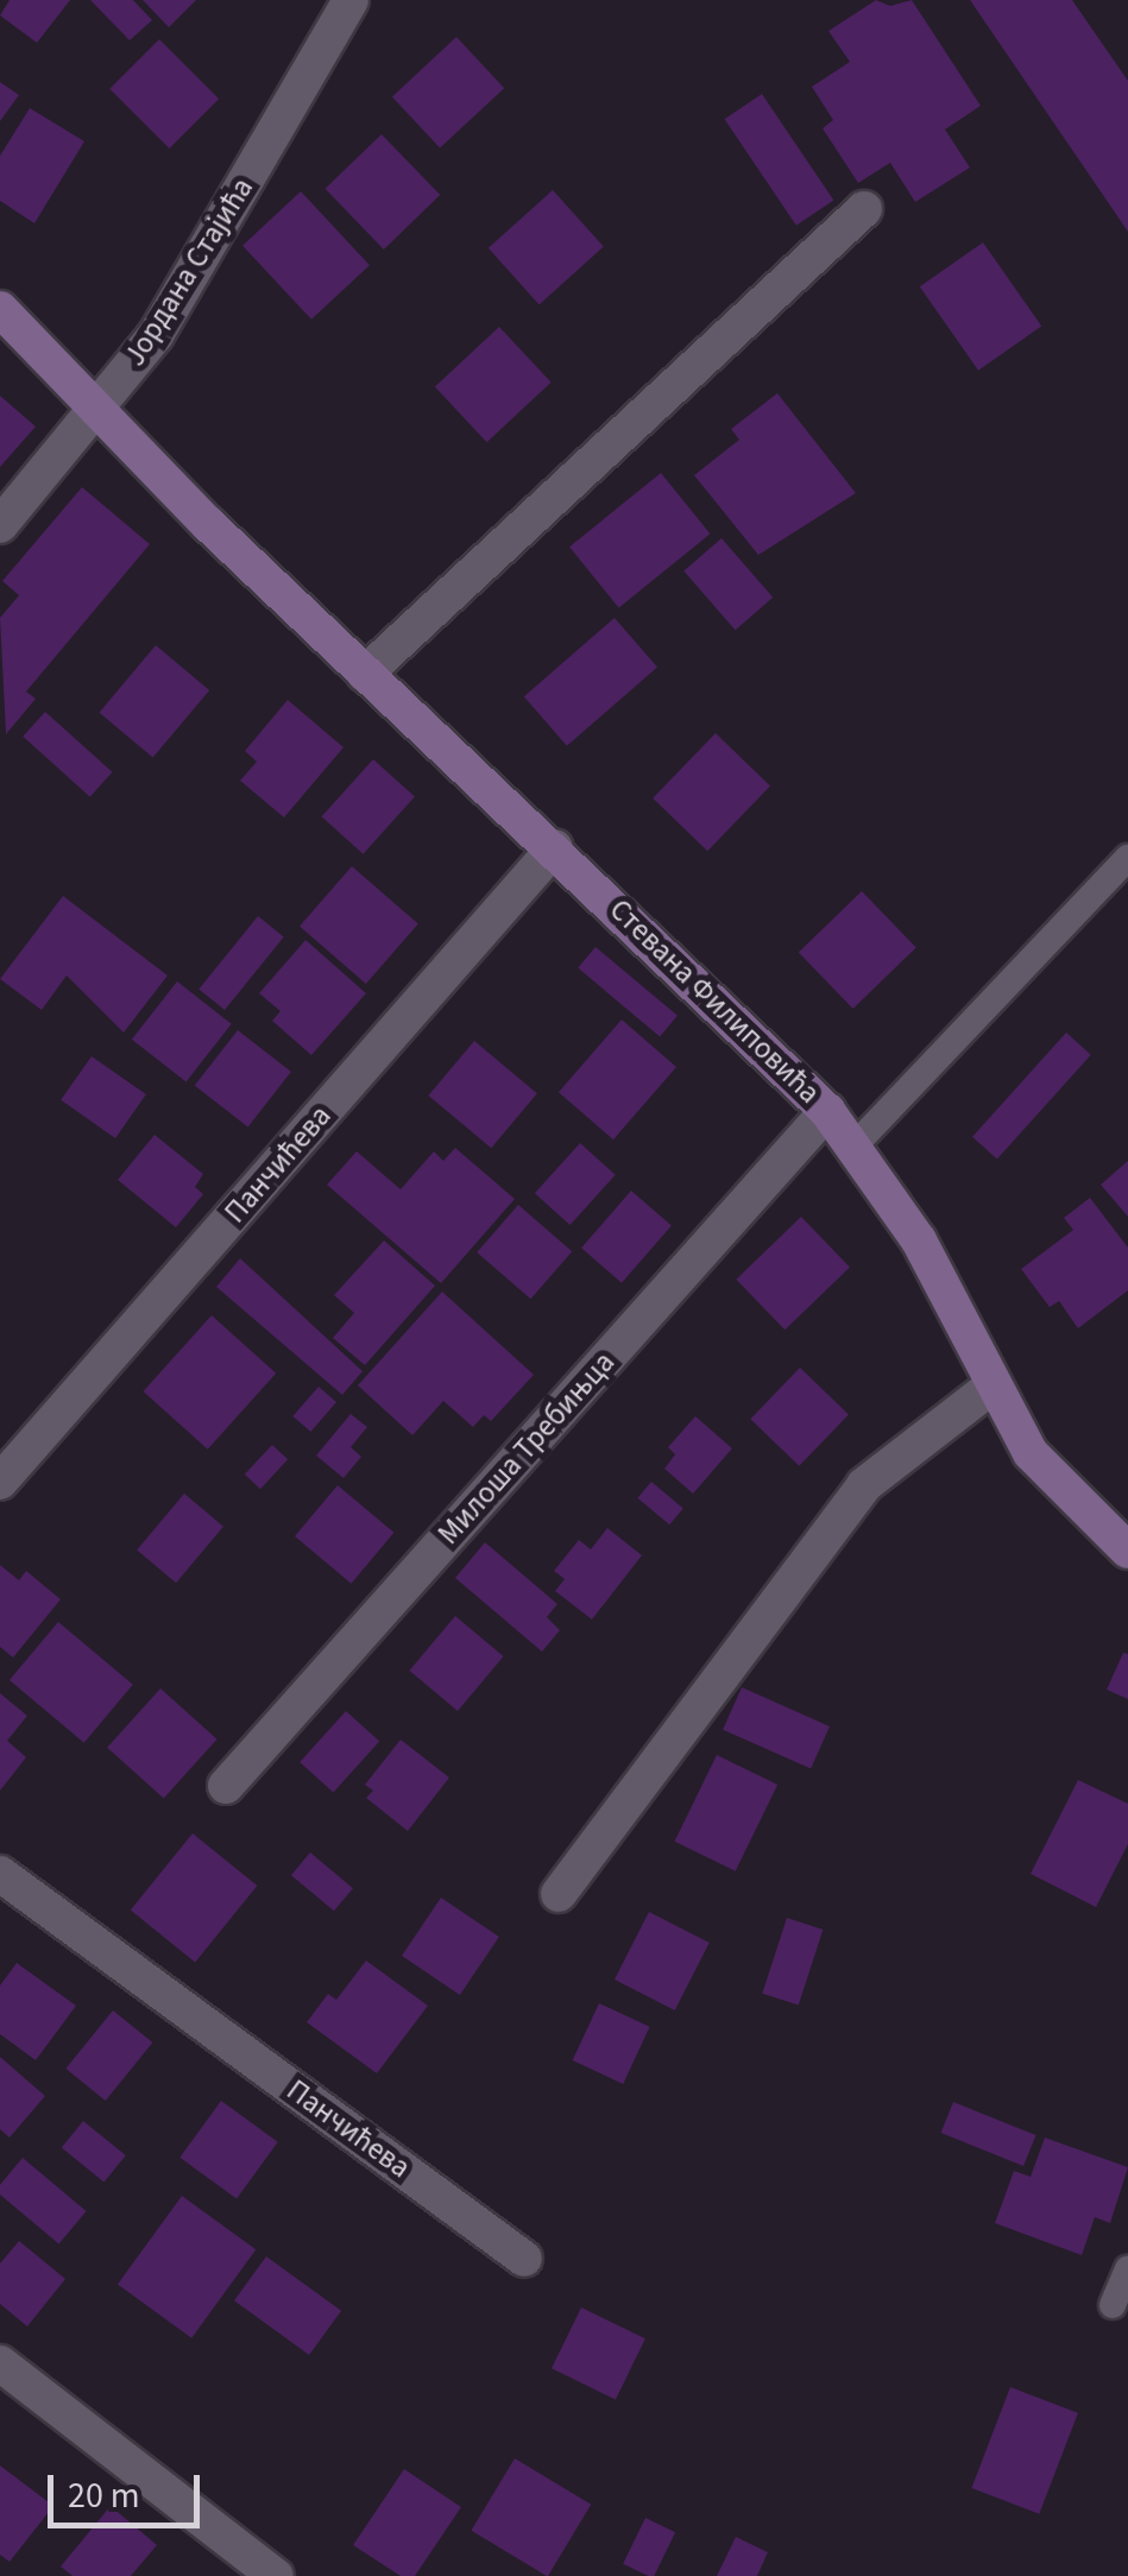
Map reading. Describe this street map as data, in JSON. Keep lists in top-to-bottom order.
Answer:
{
  "streets": {
    "street": [
      "Јордана Стајића",
      "Стевана Филиповића",
      "Панчићева",
      "Милоша Требињца"
    ]
  },
  "crossings": [
    ["Јордана Стајића", "Стевана Филиповића"],
    ["Стевана Филиповића", "Панчићева"],
    ["Стевана Филиповића", "Милоша Требињца"]
  ],
  "scale_bar": "20 m"
}
